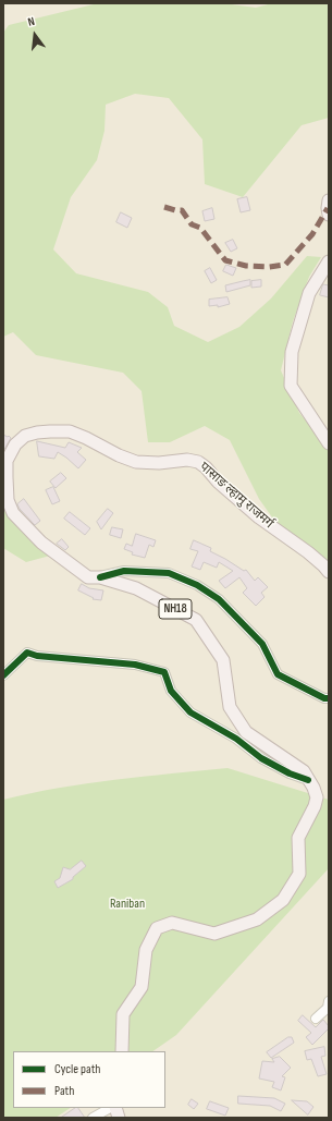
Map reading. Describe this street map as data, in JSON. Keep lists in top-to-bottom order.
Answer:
{
  "streets": {
    "main road": ["पासाङ ल्हामु राजमर्ग", "NH18"]
  },
  "parks": ["Raniban"],
  "legend": ["Cycle path", "Path"],
  "north": "top"
}
